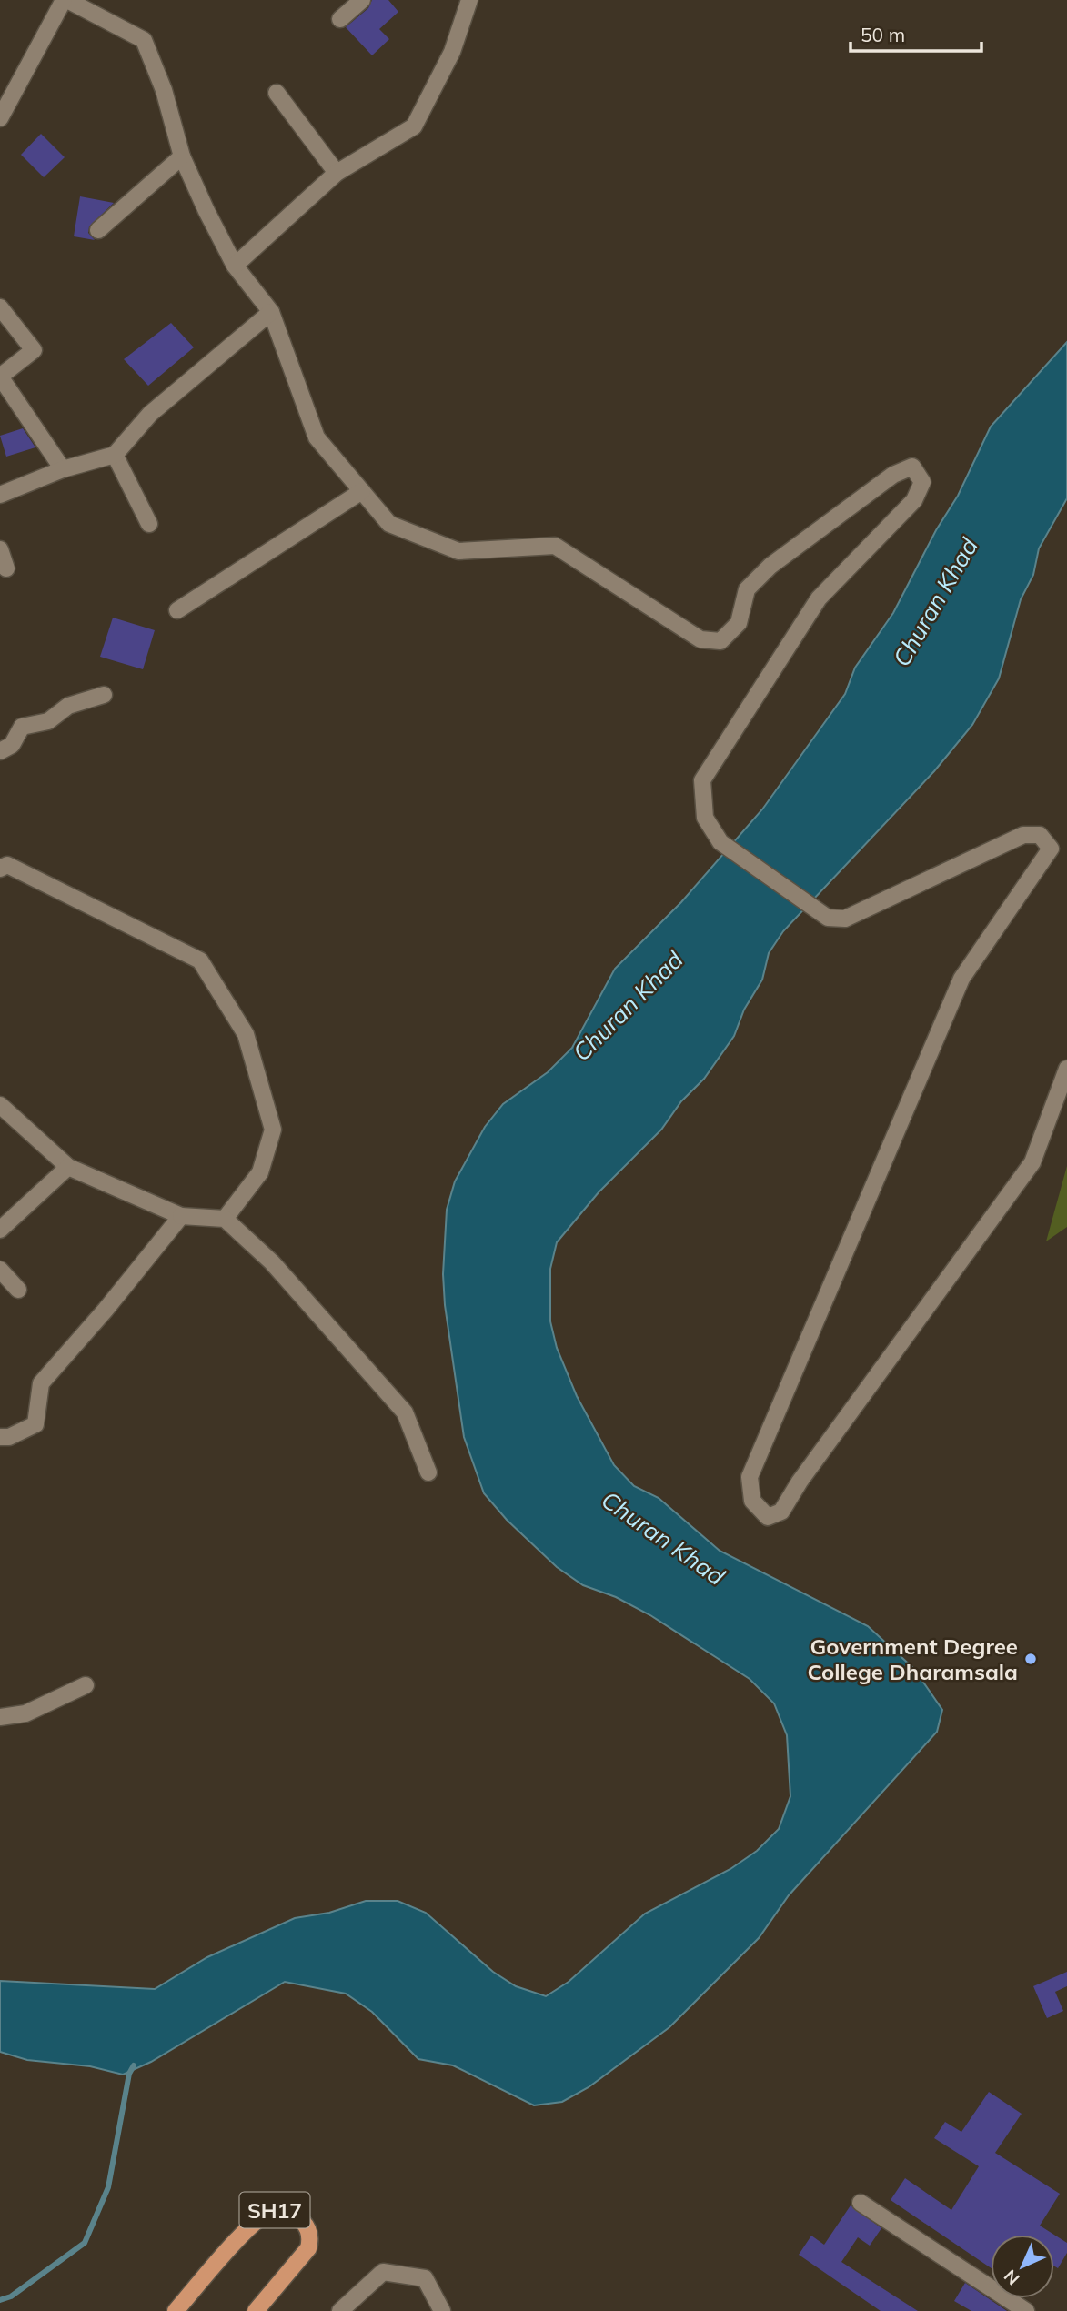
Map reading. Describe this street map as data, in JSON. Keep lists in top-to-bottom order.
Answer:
{
  "streets": {
    "main road": ["SH17"]
  },
  "water": ["Churan Khad"],
  "places": ["Government Degree College Dharamsala"],
  "scale_bar": "50 m",
  "north": "bottom left"
}
